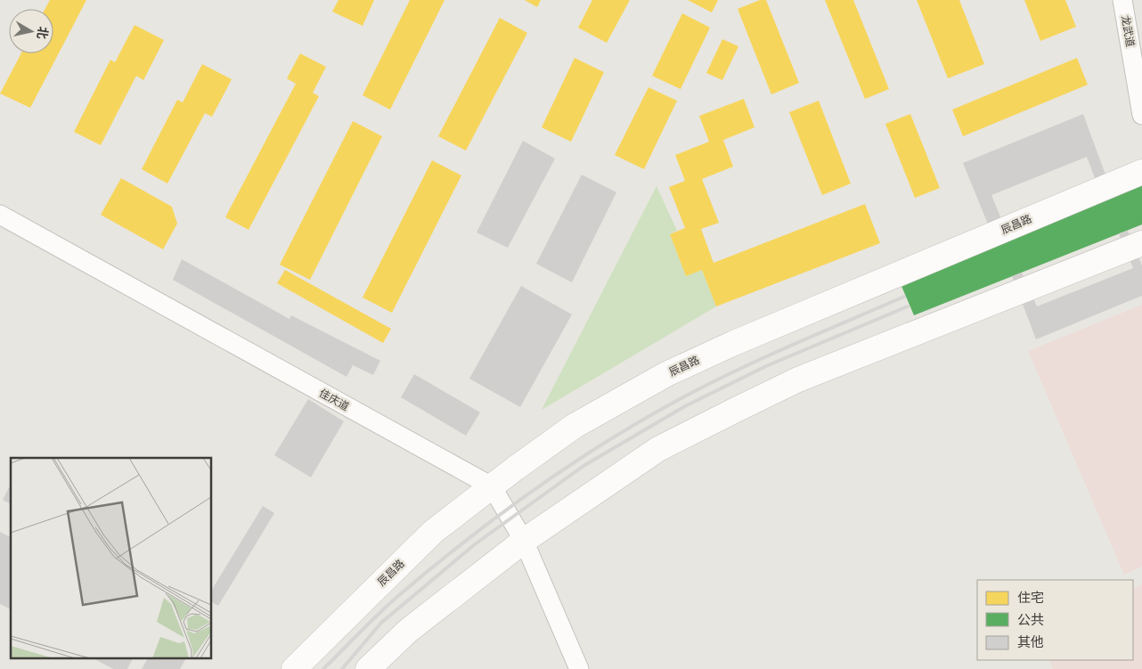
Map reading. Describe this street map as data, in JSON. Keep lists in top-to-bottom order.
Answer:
{
  "streets": {
    "main road": ["辰昌路"],
    "street": ["龙武道", "佳庆道"]
  },
  "crossings": [
    ["辰昌路", "佳庆道"]
  ],
  "legend": ["住宅", "公共", "其他"],
  "north": "right"
}
